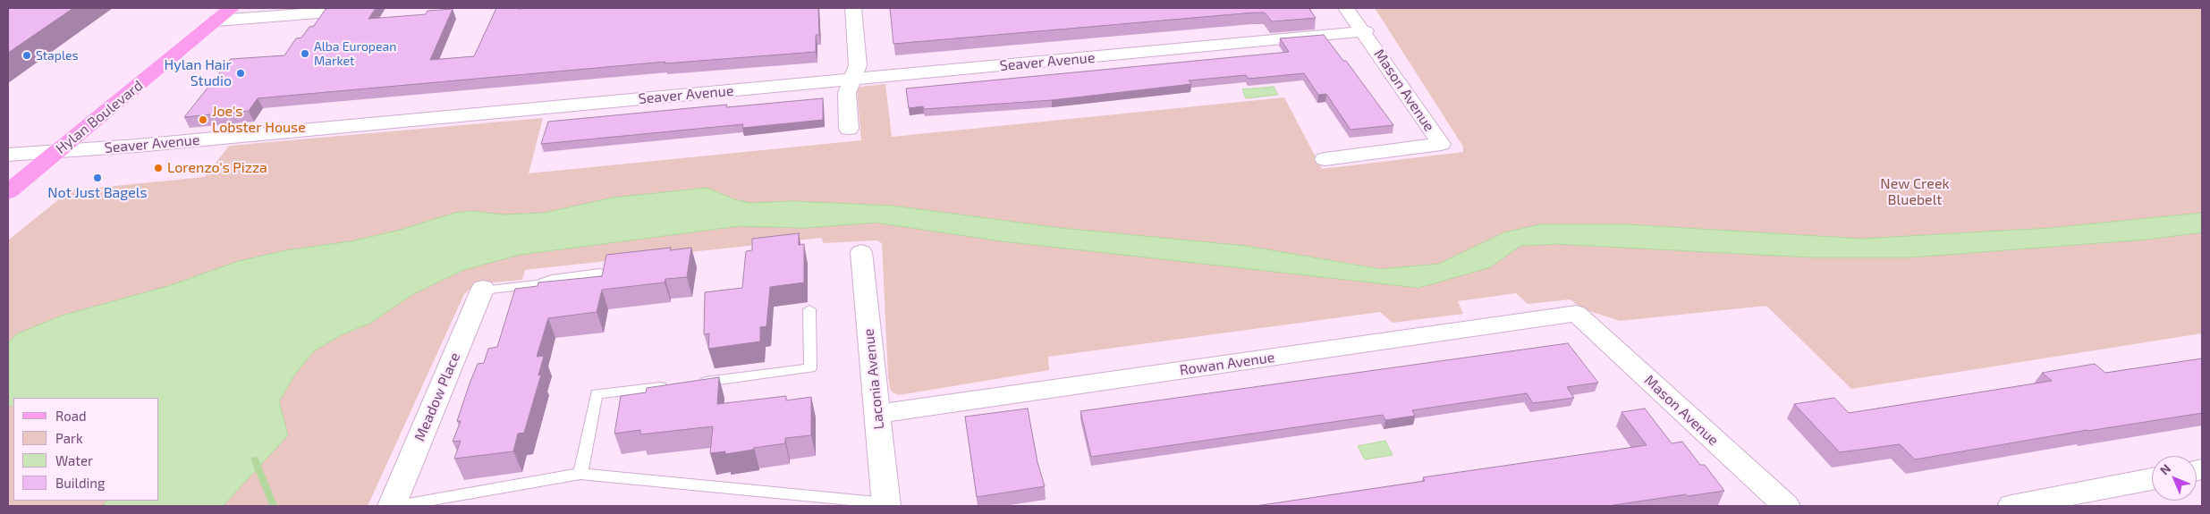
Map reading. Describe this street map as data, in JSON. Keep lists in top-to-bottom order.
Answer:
{
  "streets": {
    "main road": ["Hylan Boulevard"],
    "street": [
      "Seaver Avenue",
      "Mason Avenue",
      "Rowan Avenue",
      "Laconia Avenue",
      "Meadow Place"
    ]
  },
  "crossings": [
    ["Seaver Avenue", "Mason Avenue"],
    ["Seaver Avenue", "Hylan Boulevard"],
    ["Mason Avenue", "Rowan Avenue"],
    ["Rowan Avenue", "Laconia Avenue"]
  ],
  "parks": ["New Creek Bluebelt"],
  "places": [
    "Alba European Market",
    "Staples",
    "Hylan Hair Studio",
    "Joe's Lobster House",
    "Lorenzo's Pizza",
    "Not Just Bagels"
  ],
  "legend": [
    "Road",
    "Park",
    "Water",
    "Building"
  ],
  "north": "top left"
}
